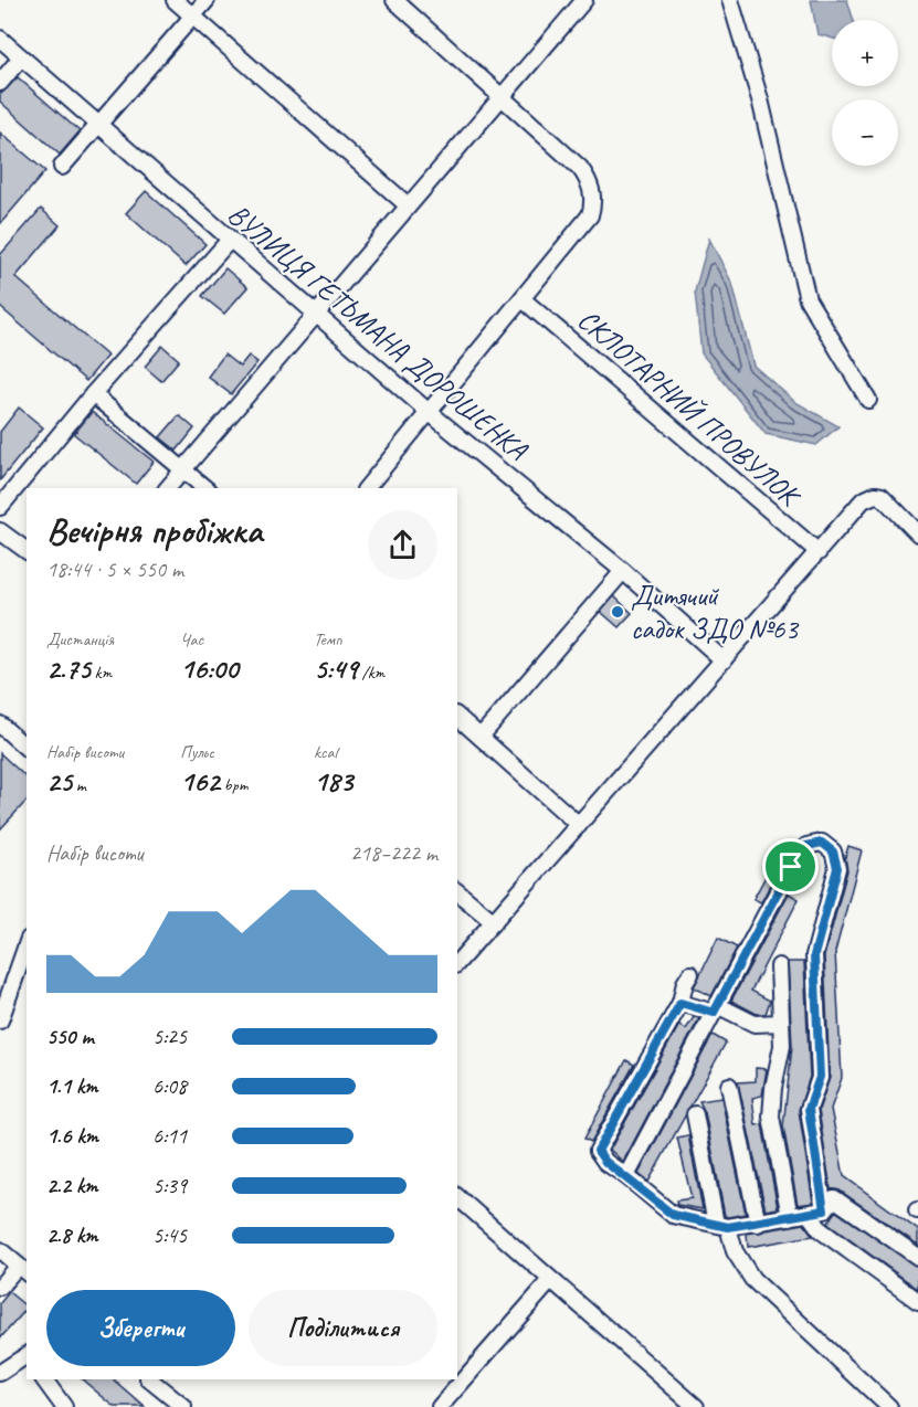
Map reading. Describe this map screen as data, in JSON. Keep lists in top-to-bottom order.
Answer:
{
  "streets": {
    "street": ["ВУЛИЦЯ ГЕТЬМАНА ДОРОШЕНКА", "СКЛОТАРНИЙ ПРОВУЛОК"]
  },
  "places": ["Дитячий садок ЗДО №63"],
  "page": {
    "map_buttons": ["+", "−"],
    "heading": ["Вечірня пробіжка", "18:44 · 5 × 550 m"],
    "stats": [
      ["Дистанція", "2.75 km"],
      ["Час", "16:00"],
      ["Темп", "5:49 /km"],
      ["Набір висоти", "25 m"],
      ["Пульс", "162 bpm"],
      ["kcal", "183"]
    ],
    "chart": ["Набір висоти", "218–222 m"],
    "list": [
      {
        "name": "550 m",
        "note": "5:25"
      },
      {
        "name": "1.1 km",
        "note": "6:08"
      },
      {
        "name": "1.6 km",
        "note": "6:11"
      },
      {
        "name": "2.2 km",
        "note": "5:39"
      },
      {
        "name": "2.8 km",
        "note": "5:45"
      }
    ],
    "buttons": ["Зберегти", "Поділитися"]
  }
}
